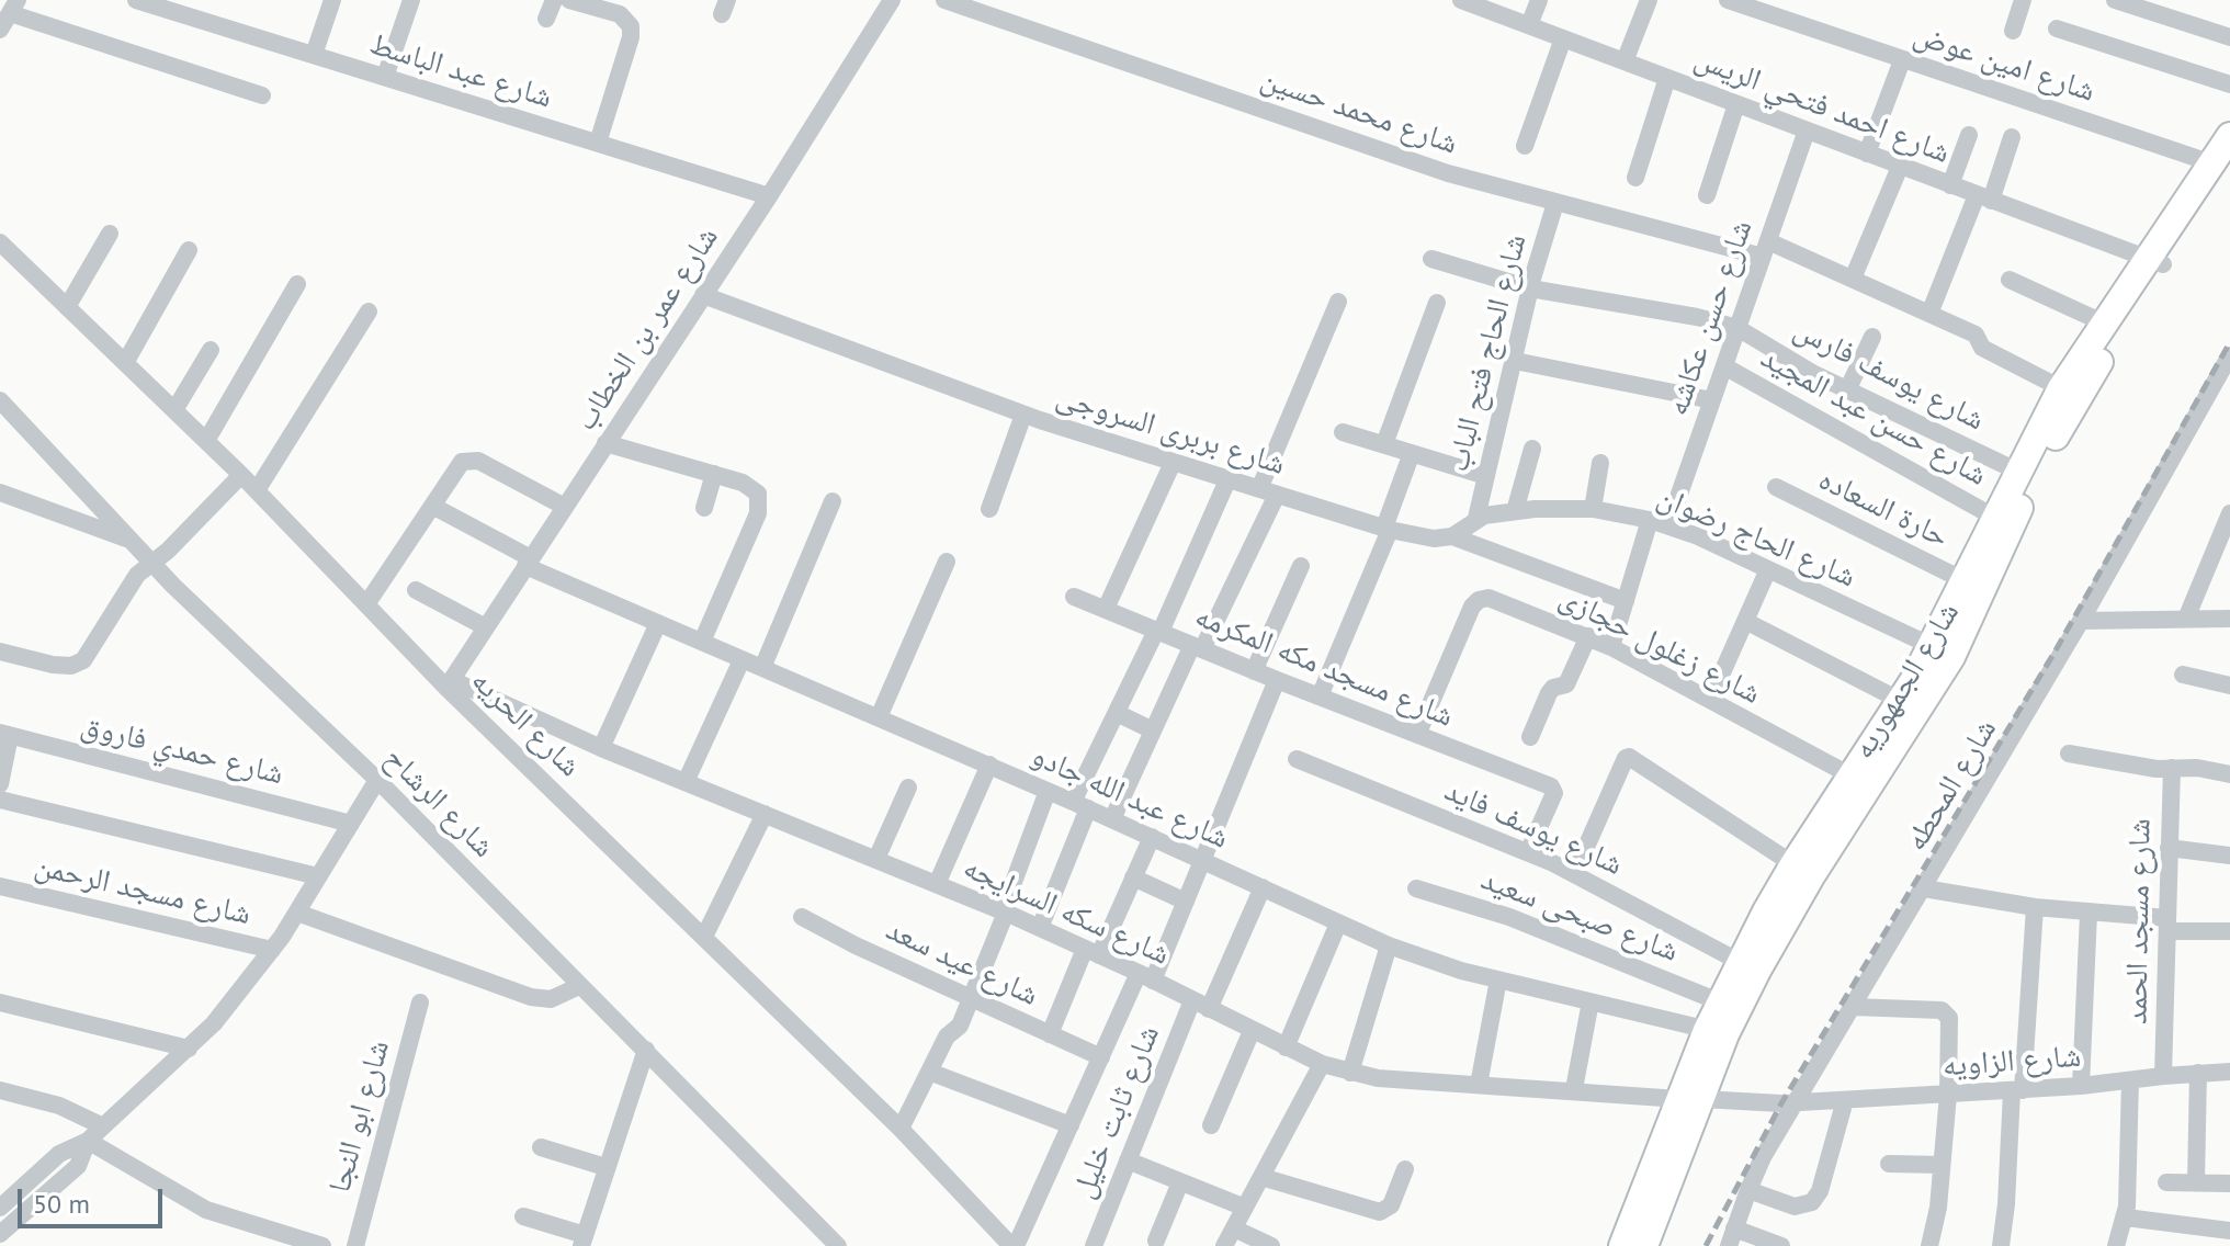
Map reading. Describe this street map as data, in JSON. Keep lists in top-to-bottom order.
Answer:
{
  "streets": {
    "main road": ["شارع الجمهوريه"],
    "street": [
      "شارع امين عوض",
      "شارع عبد الباسط",
      "شارع احمد فتحي الريس",
      "شارع محمد حسين",
      "شارع حسن عكاشه",
      "شارع عمر بن الخطاب",
      "شارع الحاج فتح الباب",
      "شارع يوسف فارس",
      "شارع حسن عبد المجيد",
      "شارع بربرى السروجى",
      "حارة السعاده",
      "شارع الحاج رضوان",
      "شارع زغلول حجازى",
      "شارع مسجد مكه المكرمه",
      "شارع الحريه",
      "شارع حمدي فاروق",
      "شارع المحطه",
      "شارع عبد الله جادو",
      "شارع الرشاح",
      "شارع يوسف فايد",
      "شارع مسجد الرحمن",
      "شارع سكه السرايجه",
      "شارع صبحى سعيد",
      "شارع مسجد الحمد",
      "شارع عيد سعد",
      "شارع الزاويه",
      "شارع ثابت خليل",
      "شارع ابو النجا"
    ]
  },
  "crossings": [
    ["شارع امين عوض", "شارع الجمهوريه"],
    ["شارع عبد الباسط", "شارع عمر بن الخطاب"],
    ["شارع احمد فتحي الريس", "شارع حسن عكاشه"],
    ["شارع احمد فتحي الريس", "شارع الجمهوريه"],
    ["شارع محمد حسين", "شارع حسن عكاشه"],
    ["شارع محمد حسين", "شارع الحاج فتح الباب"],
    ["شارع محمد حسين", "شارع الجمهوريه"],
    ["شارع حسن عكاشه", "شارع يوسف فارس"],
    ["شارع حسن عكاشه", "شارع حسن عبد المجيد"],
    ["شارع حسن عكاشه", "شارع بربرى السروجى"],
    ["شارع حسن عكاشه", "شارع الحاج رضوان"],
    ["شارع حسن عكاشه", "شارع زغلول حجازى"],
    ["شارع عمر بن الخطاب", "شارع بربرى السروجى"],
    ["شارع عمر بن الخطاب", "شارع الحريه"],
    ["شارع عمر بن الخطاب", "شارع عبد الله جادو"],
    ["شارع عمر بن الخطاب", "شارع سكه السرايجه"],
    ["شارع الحاج فتح الباب", "شارع يوسف فارس"],
    ["شارع الحاج فتح الباب", "شارع الحاج رضوان"],
    ["شارع يوسف فارس", "شارع الجمهوريه"],
    ["شارع حسن عبد المجيد", "شارع الجمهوريه"],
    ["شارع بربرى السروجى", "شارع الحاج رضوان"],
    ["حارة السعاده", "شارع الجمهوريه"],
    ["شارع الحاج رضوان", "شارع الجمهوريه"],
    ["شارع زغلول حجازى", "شارع مسجد مكه المكرمه"],
    ["شارع زغلول حجازى", "شارع الجمهوريه"],
    ["شارع مسجد مكه المكرمه", "شارع يوسف فايد"],
    ["شارع الجمهوريه", "شارع عبد الله جادو"],
    ["شارع الجمهوريه", "شارع يوسف فايد"],
    ["شارع الجمهوريه", "شارع سكه السرايجه"],
    ["شارع الجمهوريه", "شارع صبحى سعيد"],
    ["شارع الحريه", "شارع سكه السرايجه"],
    ["شارع المحطه", "شارع سكه السرايجه"],
    ["شارع المحطه", "شارع الزاويه"],
    ["شارع عبد الله جادو", "شارع ثابت خليل"],
    ["شارع سكه السرايجه", "شارع الزاويه"],
    ["شارع سكه السرايجه", "شارع ثابت خليل"],
    ["شارع مسجد الحمد", "شارع الزاويه"]
  ],
  "scale_bar": "50 m"
}
